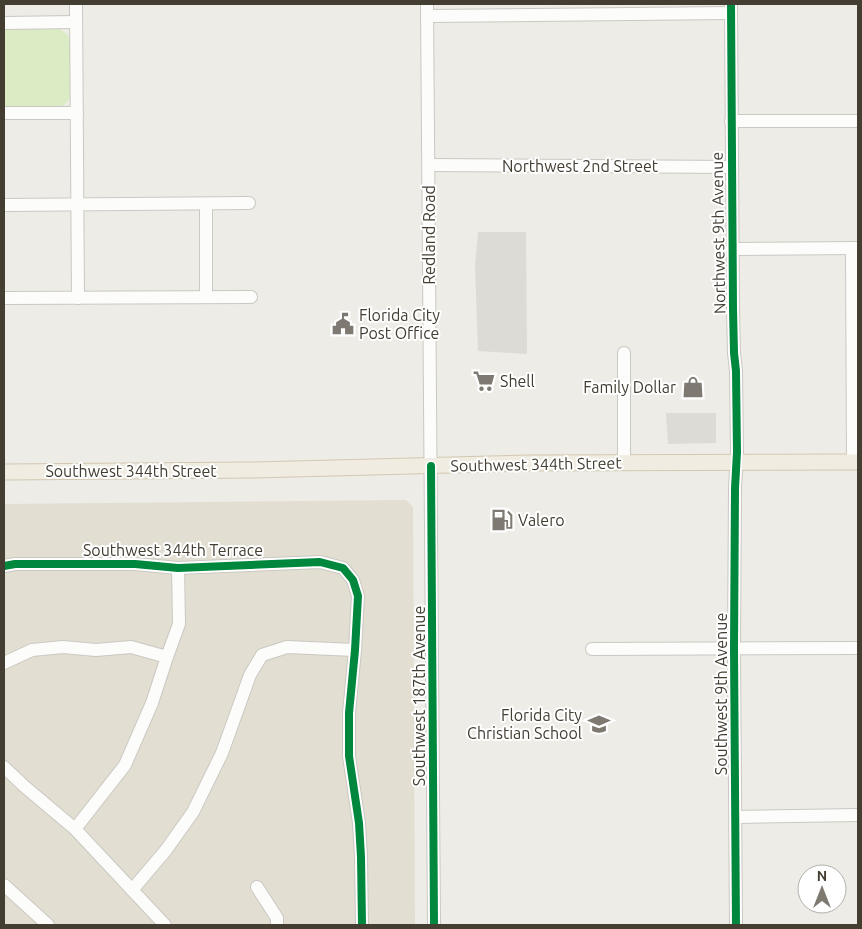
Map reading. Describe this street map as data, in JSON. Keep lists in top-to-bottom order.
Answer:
{
  "streets": {
    "main road": ["Southwest 344th Street"],
    "street": [
      "Northwest 2nd Street",
      "Northwest 9th Avenue",
      "Redland Road",
      "Southwest 344th Terrace",
      "Southwest 9th Avenue",
      "Southwest 187th Avenue"
    ]
  },
  "crossings": [
    ["Northwest 2nd Street", "Northwest 9th Avenue"],
    ["Northwest 2nd Street", "Redland Road"],
    ["Northwest 9th Avenue", "Southwest 344th Street"],
    ["Northwest 9th Avenue", "Southwest 9th Avenue"],
    ["Redland Road", "Southwest 344th Street"],
    ["Redland Road", "Southwest 187th Avenue"],
    ["Southwest 344th Street", "Southwest 9th Avenue"],
    ["Southwest 344th Street", "Southwest 187th Avenue"]
  ],
  "places": {
    "public building": ["Florida City Post Office"],
    "supermarket": ["Shell"],
    "shop": ["Family Dollar"],
    "fuel station": ["Valero"],
    "school or university": ["Florida City Christian School"]
  },
  "north": "top"
}
